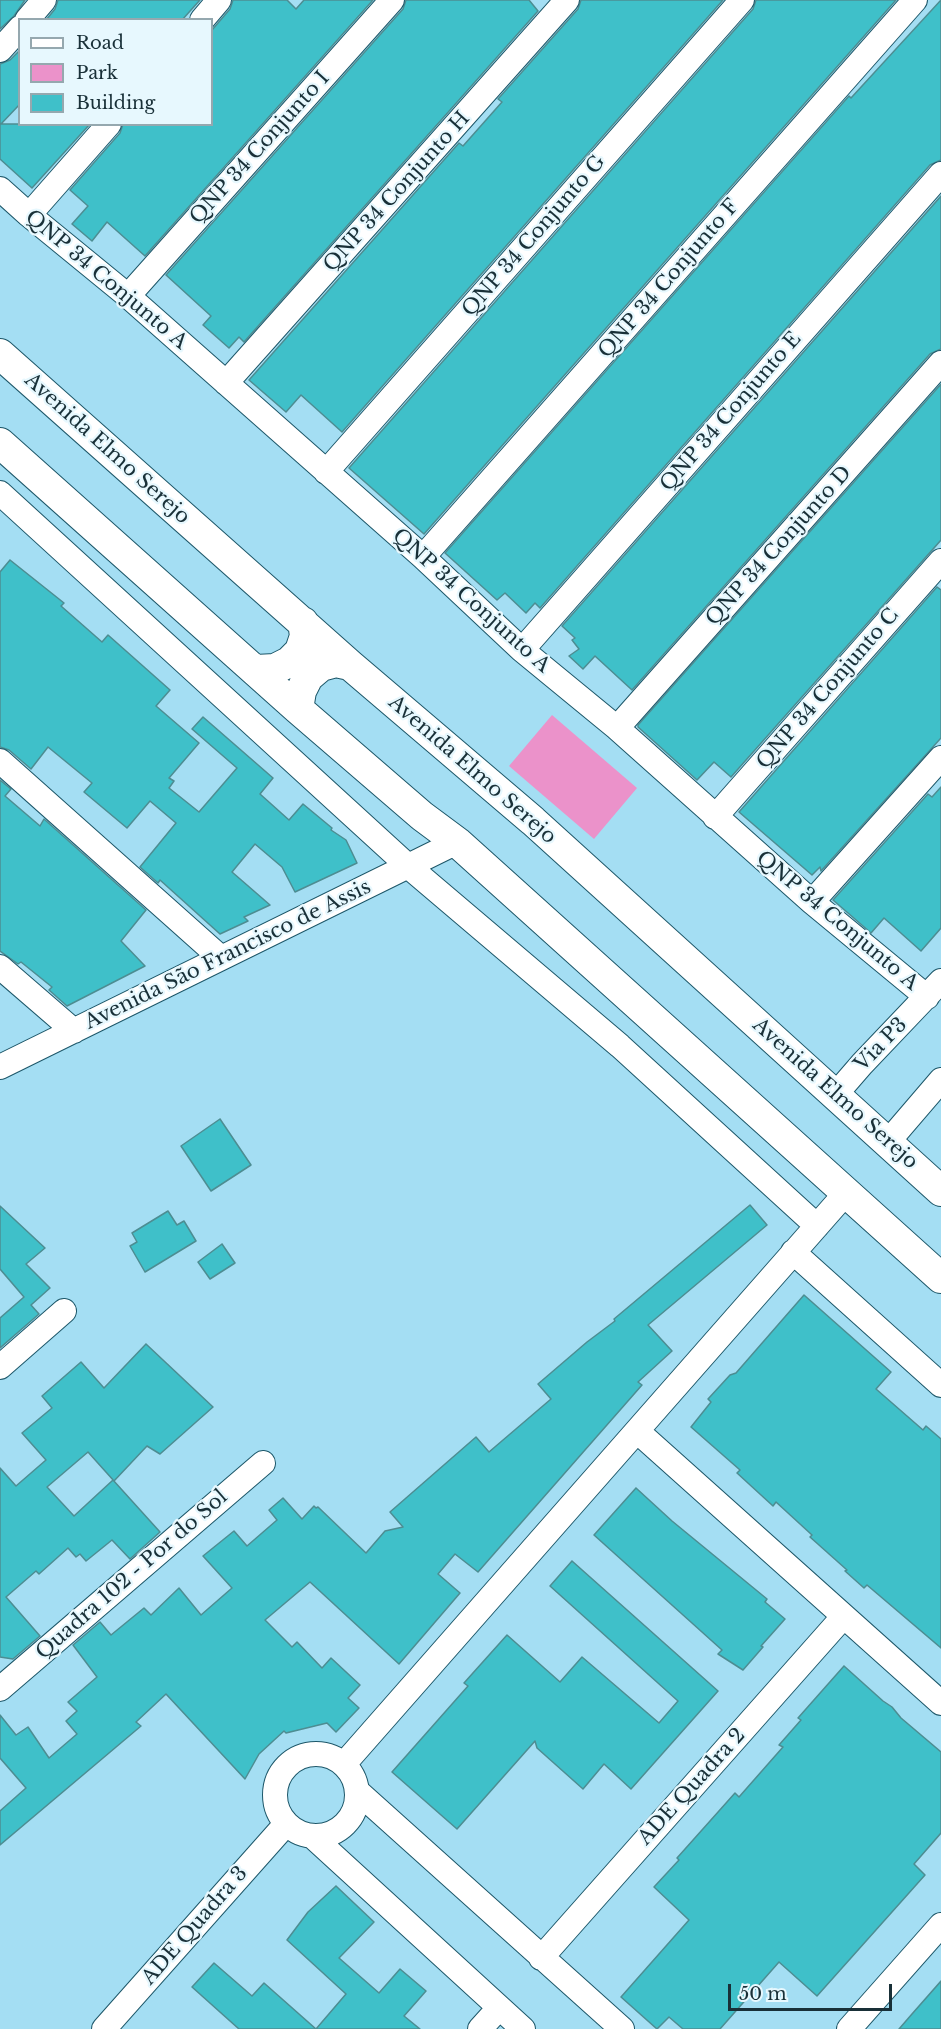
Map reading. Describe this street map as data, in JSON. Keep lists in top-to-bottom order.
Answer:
{
  "streets": {
    "main road": ["Avenida Elmo Serejo"],
    "street": [
      "QNP 34 Conjunto I",
      "QNP 34 Conjunto H",
      "QNP 34 Conjunto G",
      "QNP 34 Conjunto F",
      "QNP 34 Conjunto A",
      "QNP 34 Conjunto E",
      "QNP 34 Conjunto D",
      "QNP 34 Conjunto C",
      "Avenida São Francisco de Assis",
      "Via P3",
      "Quadra 102 - Por do Sol",
      "ADE Quadra 2",
      "ADE Quadra 3"
    ]
  },
  "crossings": [
    ["QNP 34 Conjunto I", "QNP 34 Conjunto A"],
    ["QNP 34 Conjunto H", "QNP 34 Conjunto A"],
    ["QNP 34 Conjunto G", "QNP 34 Conjunto A"],
    ["QNP 34 Conjunto F", "QNP 34 Conjunto A"],
    ["QNP 34 Conjunto A", "QNP 34 Conjunto E"],
    ["QNP 34 Conjunto A", "QNP 34 Conjunto D"],
    ["QNP 34 Conjunto A", "QNP 34 Conjunto C"],
    ["QNP 34 Conjunto A", "Via P3"],
    ["Avenida Elmo Serejo", "Via P3"]
  ],
  "legend": ["Road", "Park", "Building"],
  "scale_bar": "50 m"
}
